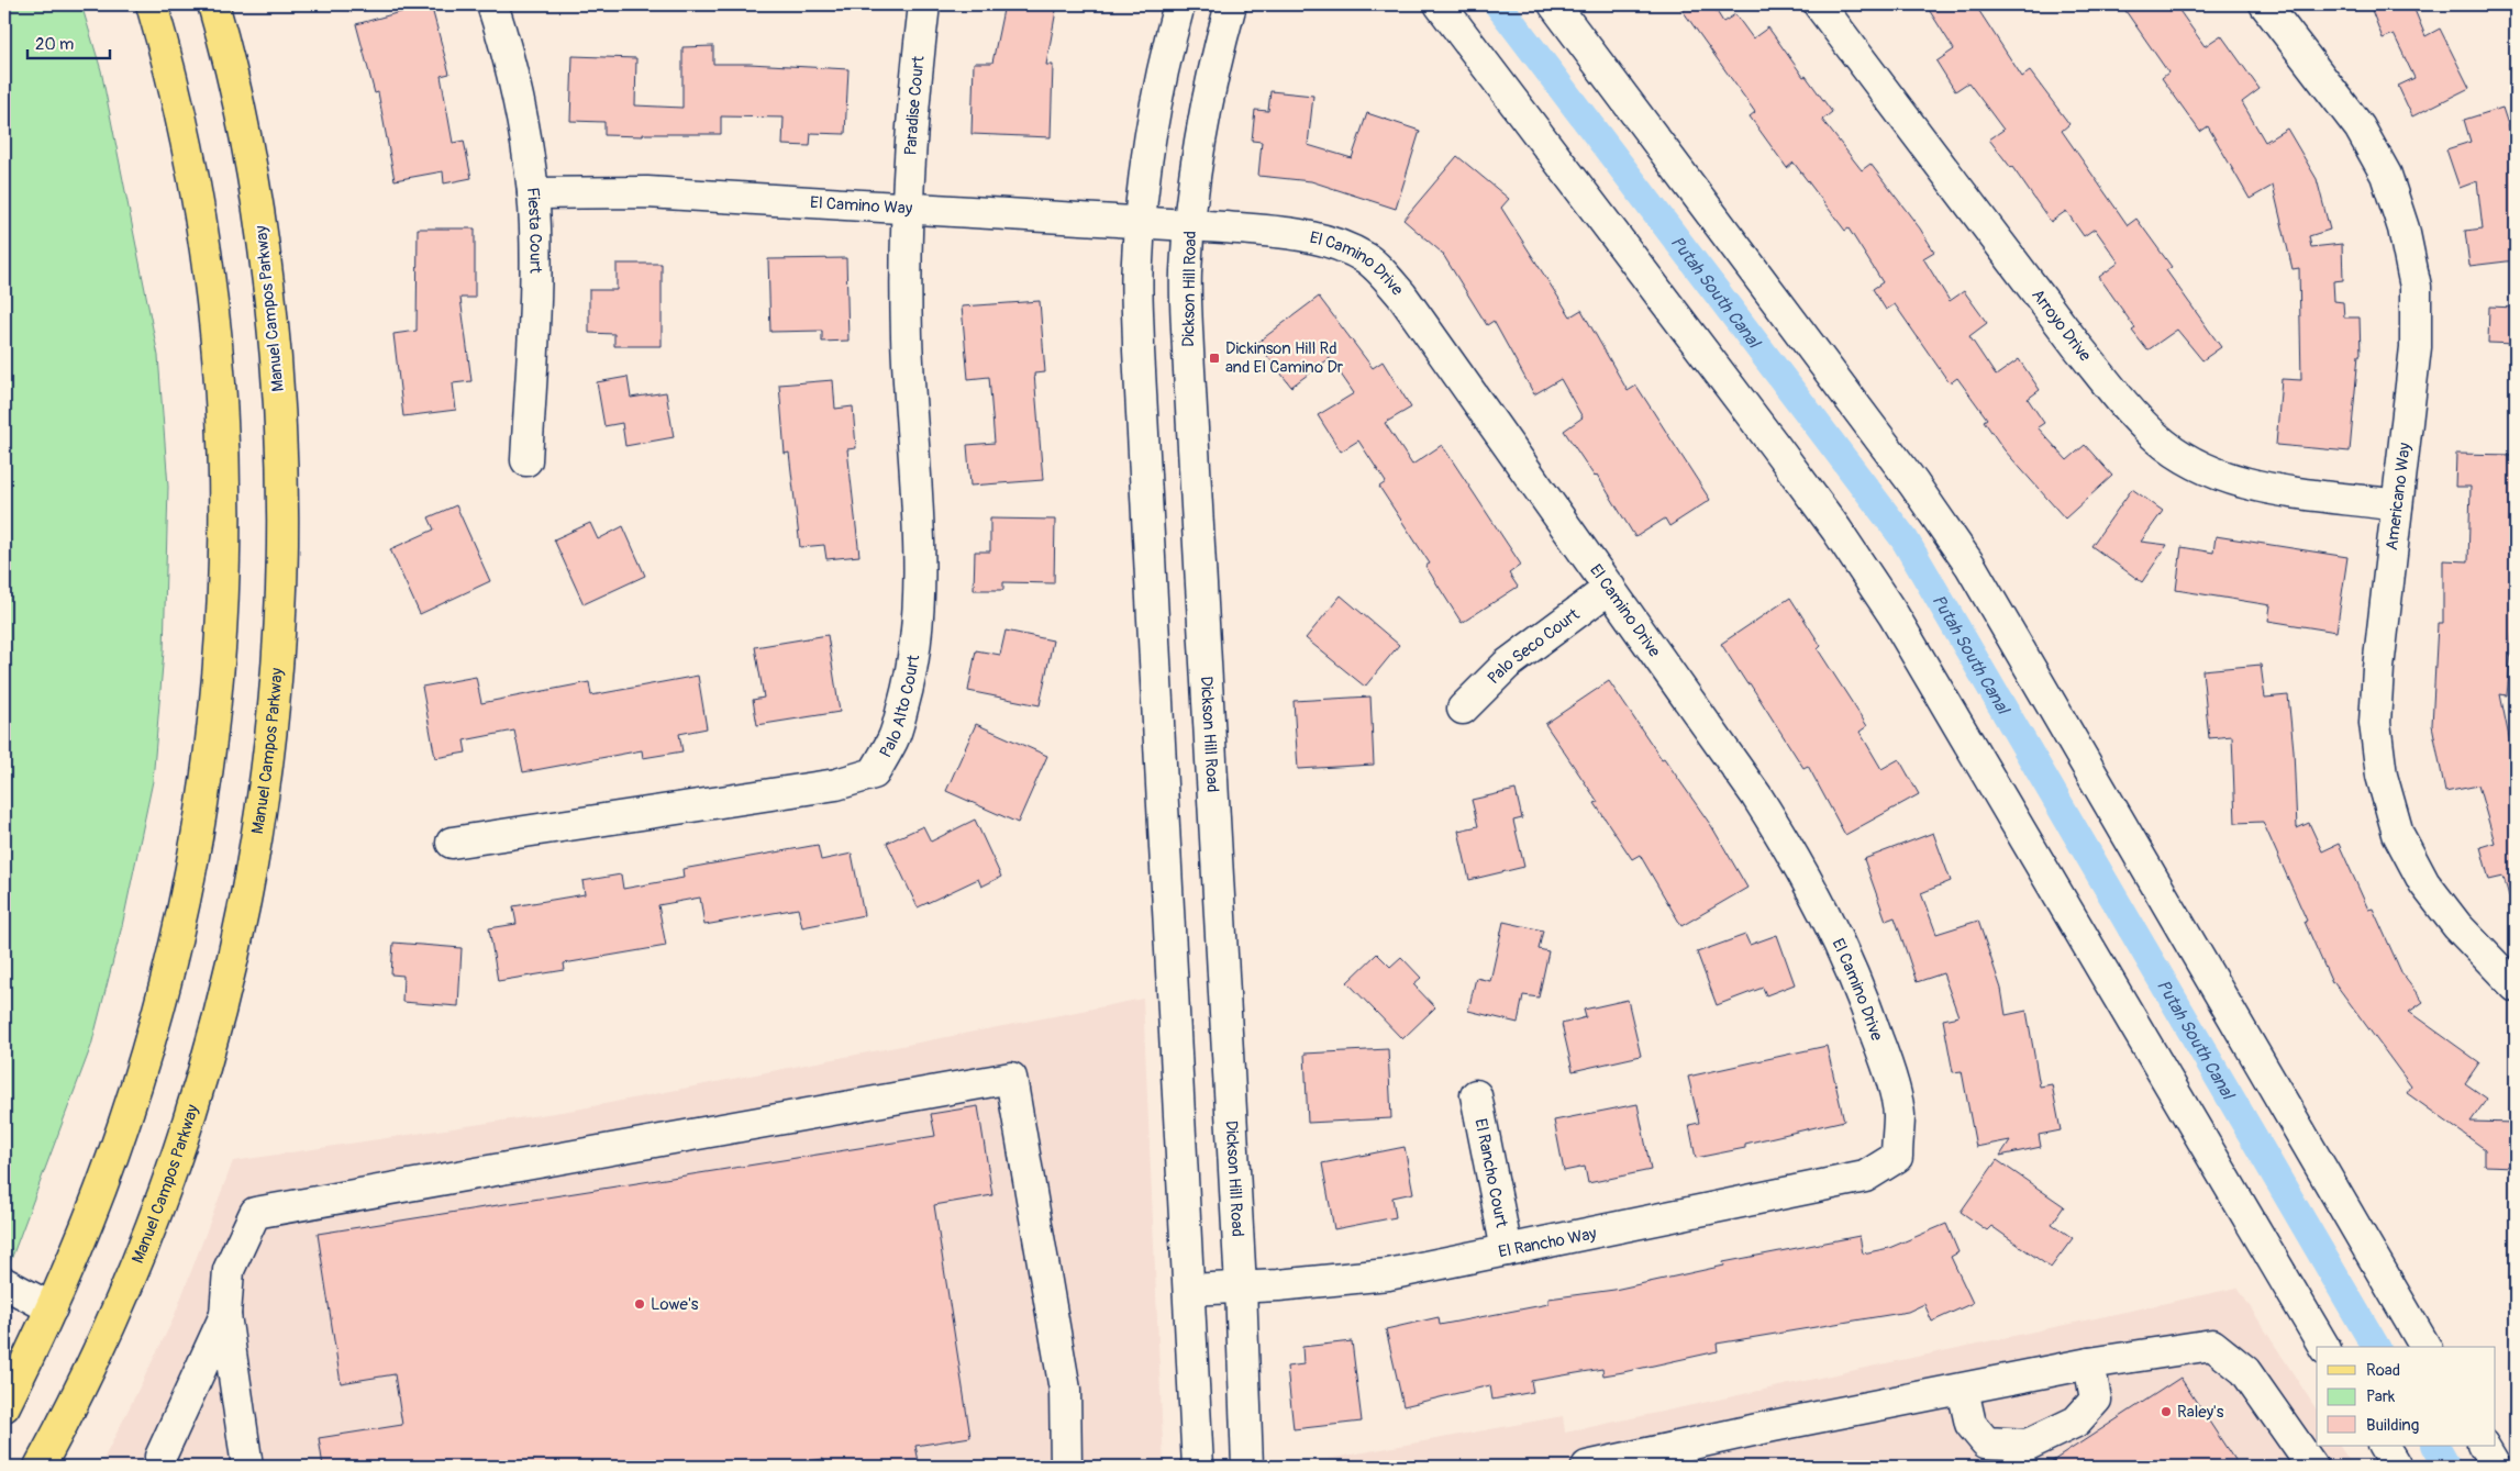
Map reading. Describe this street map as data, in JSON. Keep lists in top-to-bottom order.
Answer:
{
  "streets": {
    "main road": ["Manuel Campos Parkway"],
    "street": [
      "Paradise Court",
      "El Camino Way",
      "Fiesta Court",
      "El Camino Drive",
      "Dickson Hill Road",
      "Arroyo Drive",
      "Americano Way",
      "Palo Seco Court",
      "Palo Alto Court",
      "El Rancho Court",
      "El Rancho Way"
    ]
  },
  "crossings": [
    ["Paradise Court", "El Camino Way"],
    ["Paradise Court", "Palo Alto Court"],
    ["El Camino Way", "Fiesta Court"],
    ["El Camino Way", "El Camino Drive"],
    ["El Camino Way", "Dickson Hill Road"],
    ["El Camino Way", "Palo Alto Court"],
    ["El Camino Drive", "Dickson Hill Road"],
    ["El Camino Drive", "Palo Seco Court"],
    ["El Camino Drive", "El Rancho Way"],
    ["Dickson Hill Road", "El Rancho Way"],
    ["Arroyo Drive", "Americano Way"],
    ["El Rancho Court", "El Rancho Way"]
  ],
  "water": ["Putah South Canal"],
  "places": {
    "transit": ["Dickinson Hill Rd and El Camino Dr"],
    "other": ["Lowe's", "Raley's"]
  },
  "legend": ["Road", "Park", "Building"],
  "scale_bar": "20 m"
}
